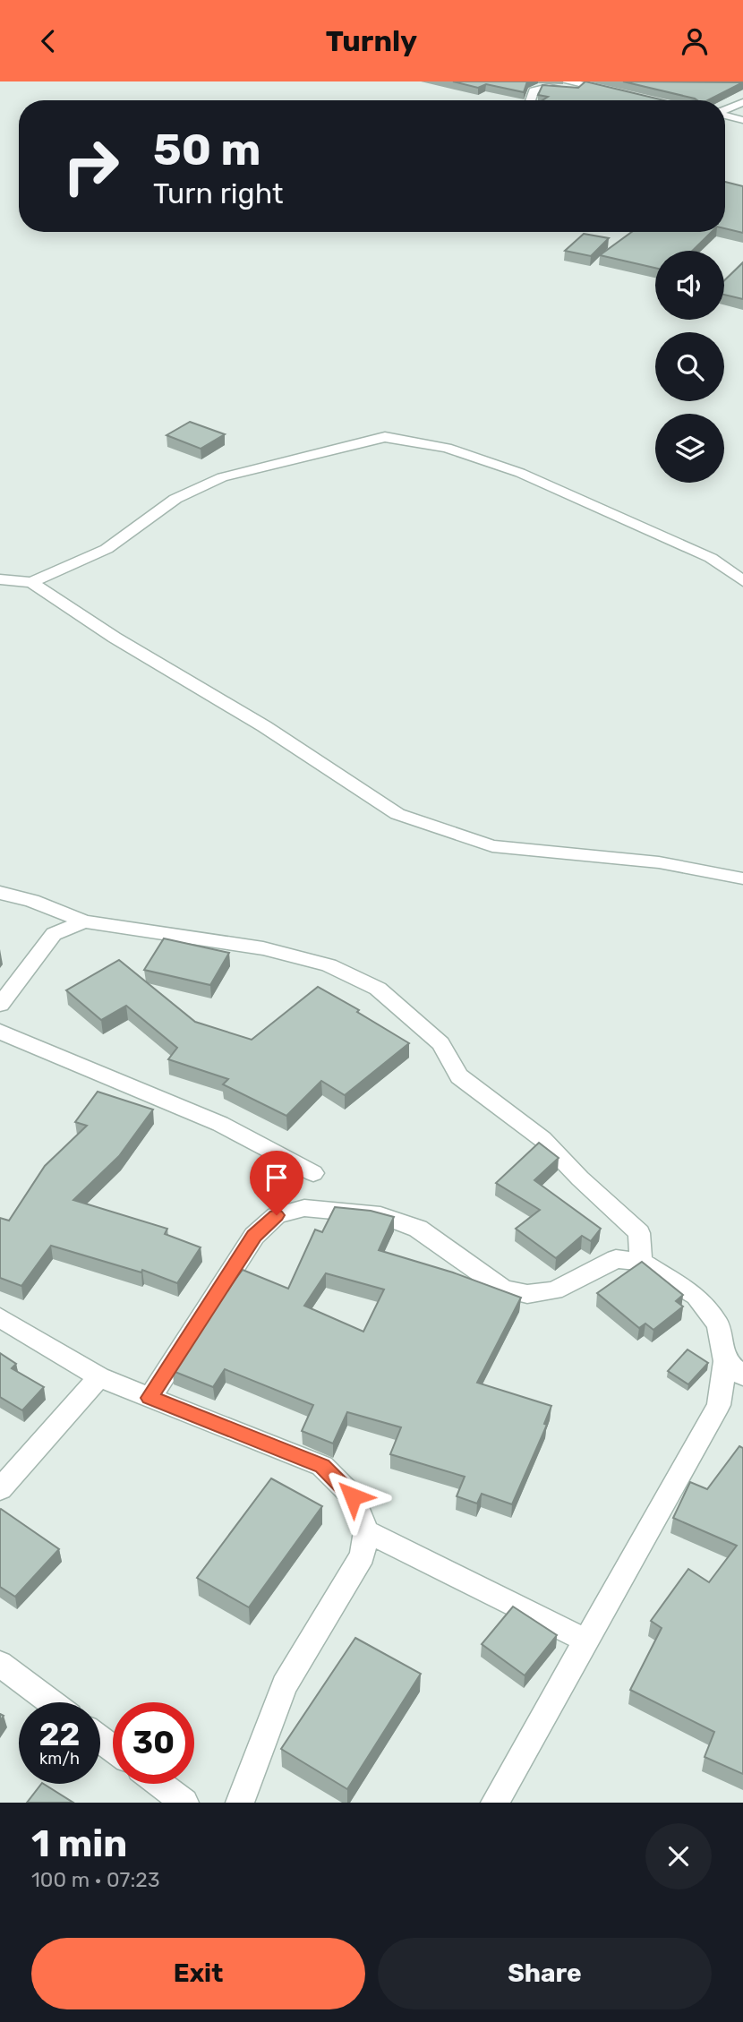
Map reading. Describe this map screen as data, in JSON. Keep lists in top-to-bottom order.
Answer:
{
  "page": {
    "header": "Turnly",
    "turn": ["50 m", "Turn right"],
    "speed": "22 km/h",
    "limit": "30",
    "heading": ["1 min", "100 m · 07:23"],
    "buttons": ["Exit", "Share"]
  }
}
